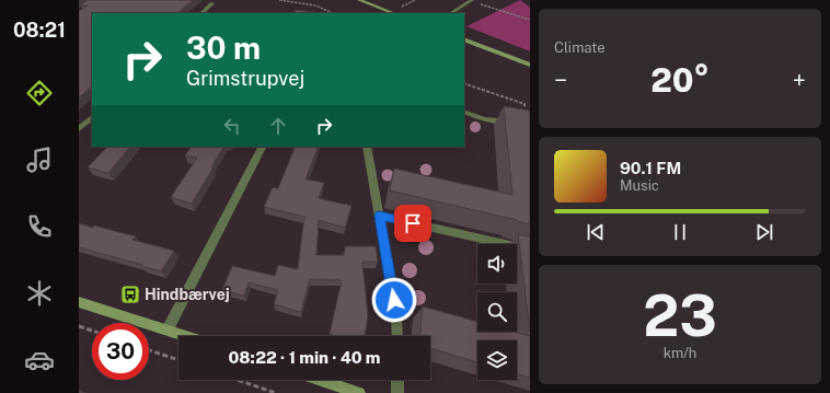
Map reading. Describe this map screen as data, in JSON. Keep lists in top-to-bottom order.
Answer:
{
  "places": {
    "bus stop": ["Hindbærvej"]
  },
  "page": {
    "tabs": "08:21",
    "tile": [
      "Climate",
      ["23", "km/h"]
    ],
    "turn": ["30 m", "Grimstrupvej"],
    "heat": ["−", "20°", "+"],
    "song": ["90.1 FM", "Music"],
    "limit": "30",
    "trip": "08:22 · 1 min · 40 m"
  }
}
